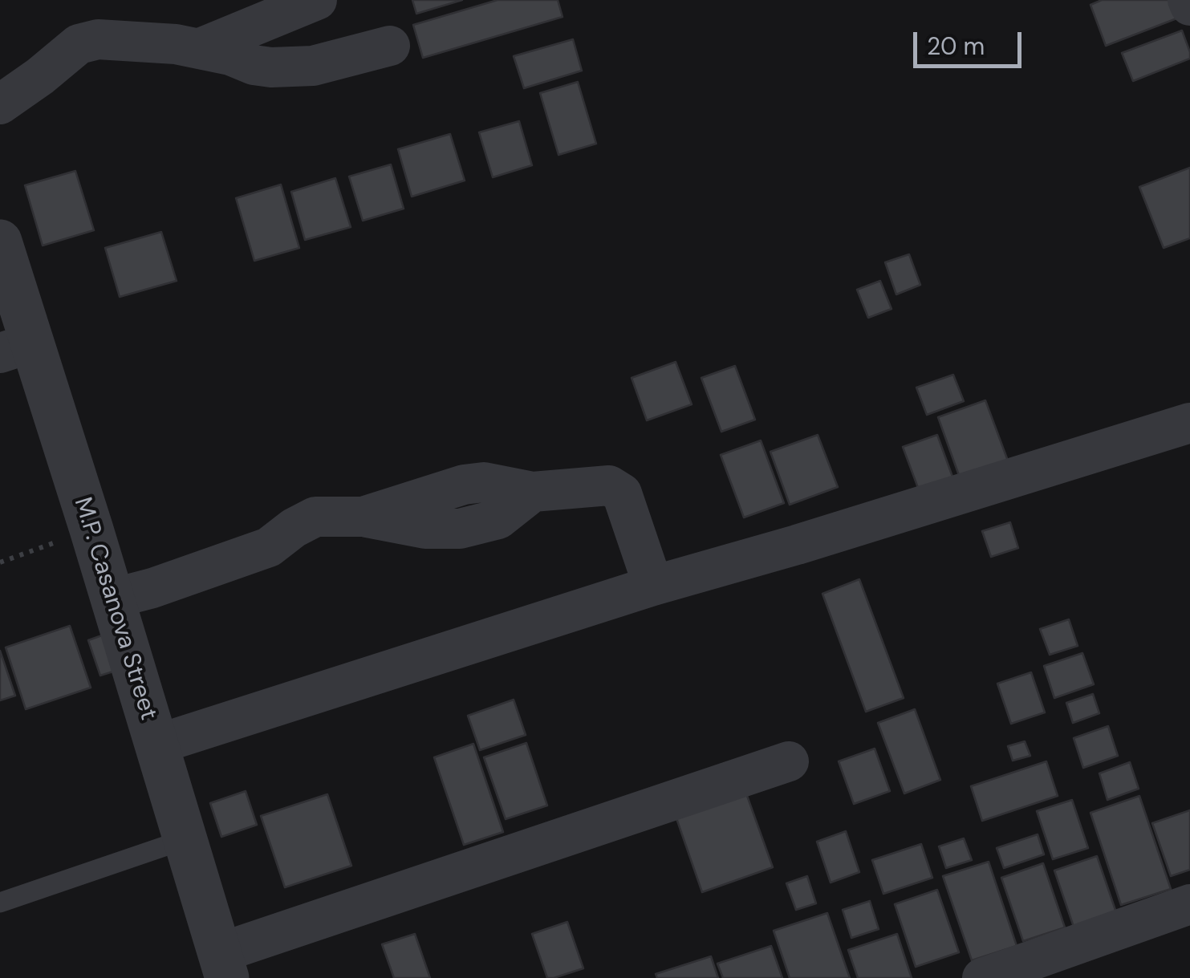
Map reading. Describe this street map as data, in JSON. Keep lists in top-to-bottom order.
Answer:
{
  "streets": {
    "street": ["M.P. Casanova Street"]
  },
  "scale_bar": "20 m"
}
